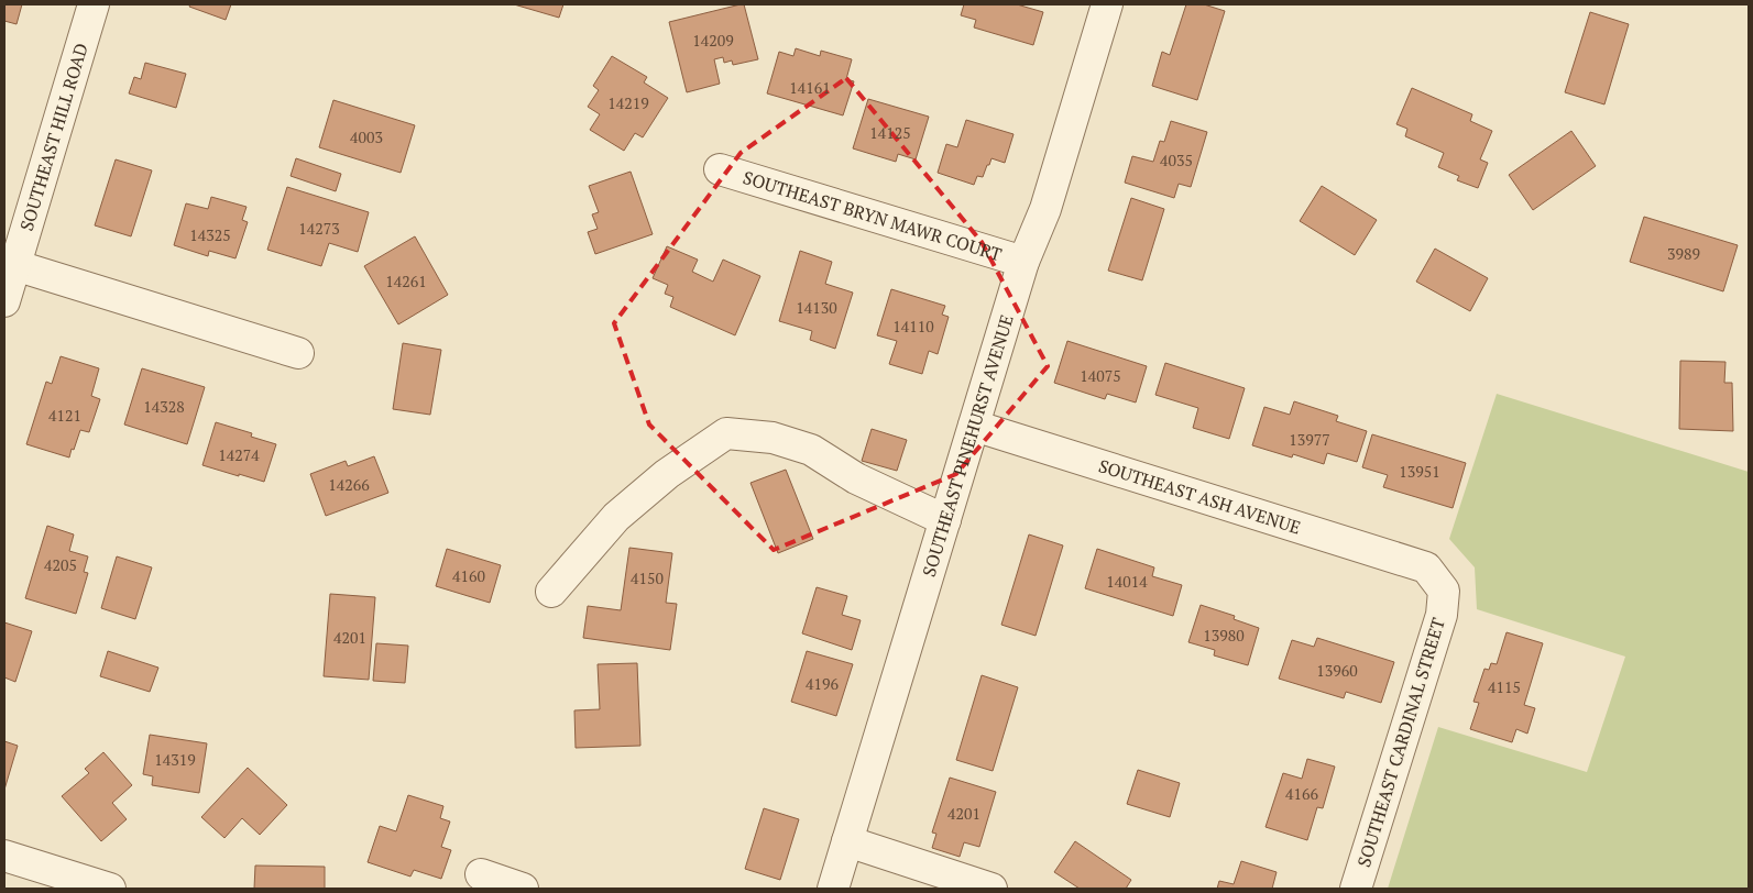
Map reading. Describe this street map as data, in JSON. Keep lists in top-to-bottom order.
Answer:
{
  "streets": {
    "street": [
      "SOUTHEAST HILL ROAD",
      "SOUTHEAST BRYN MAWR COURT",
      "SOUTHEAST PINEHURST AVENUE",
      "SOUTHEAST ASH AVENUE",
      "SOUTHEAST CARDINAL STREET"
    ]
  },
  "crossings": [
    ["SOUTHEAST BRYN MAWR COURT", "SOUTHEAST PINEHURST AVENUE"],
    ["SOUTHEAST PINEHURST AVENUE", "SOUTHEAST ASH AVENUE"],
    ["SOUTHEAST ASH AVENUE", "SOUTHEAST CARDINAL STREET"]
  ],
  "house_numbers": [
    "14209",
    "14161",
    "14219",
    "14125",
    "4003",
    "4035",
    "14273",
    "14325",
    "3989",
    "14261",
    "14130",
    "14110",
    "14075",
    "14328",
    "4121",
    "13977",
    "14274",
    "13951",
    "14266",
    "4205",
    "4160",
    "4150",
    "14014",
    "13980",
    "4201",
    "13960",
    "4196",
    "4115",
    "14319",
    "4166",
    "4201"
  ]
}
